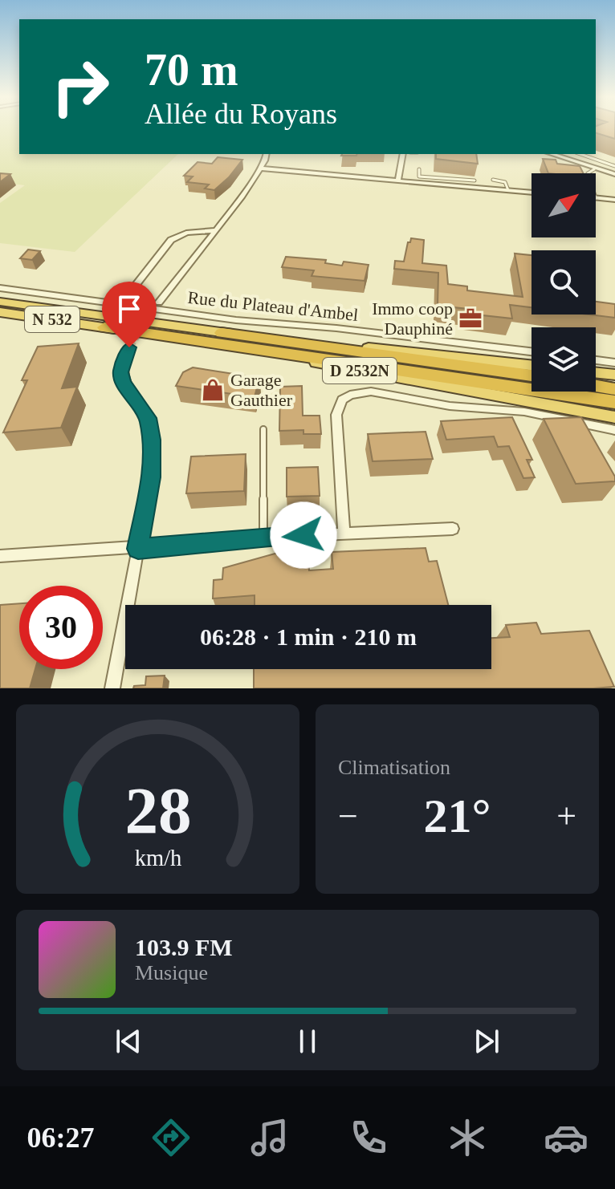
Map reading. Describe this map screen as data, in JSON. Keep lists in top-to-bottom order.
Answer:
{
  "streets": {
    "highway": ["N 532", "D 2532N"],
    "street": ["Rue du Plateau d'Ambel"]
  },
  "crossings": [
    ["N 532", "D 2532N"]
  ],
  "places": {
    "office": ["Immo coop Dauphiné"],
    "shop": ["Garage Gauthier"]
  },
  "north": "top right",
  "page": {
    "turn": ["70 m", "Allée du Royans"],
    "limit": "30",
    "trip": "06:28 · 1 min · 210 m",
    "tile": "Climatisation",
    "heat": ["−", "21°", "+"],
    "song": ["103.9 FM", "Musique"],
    "tabs": "06:27",
    "gauge": ["28", "km/h"]
  }
}
